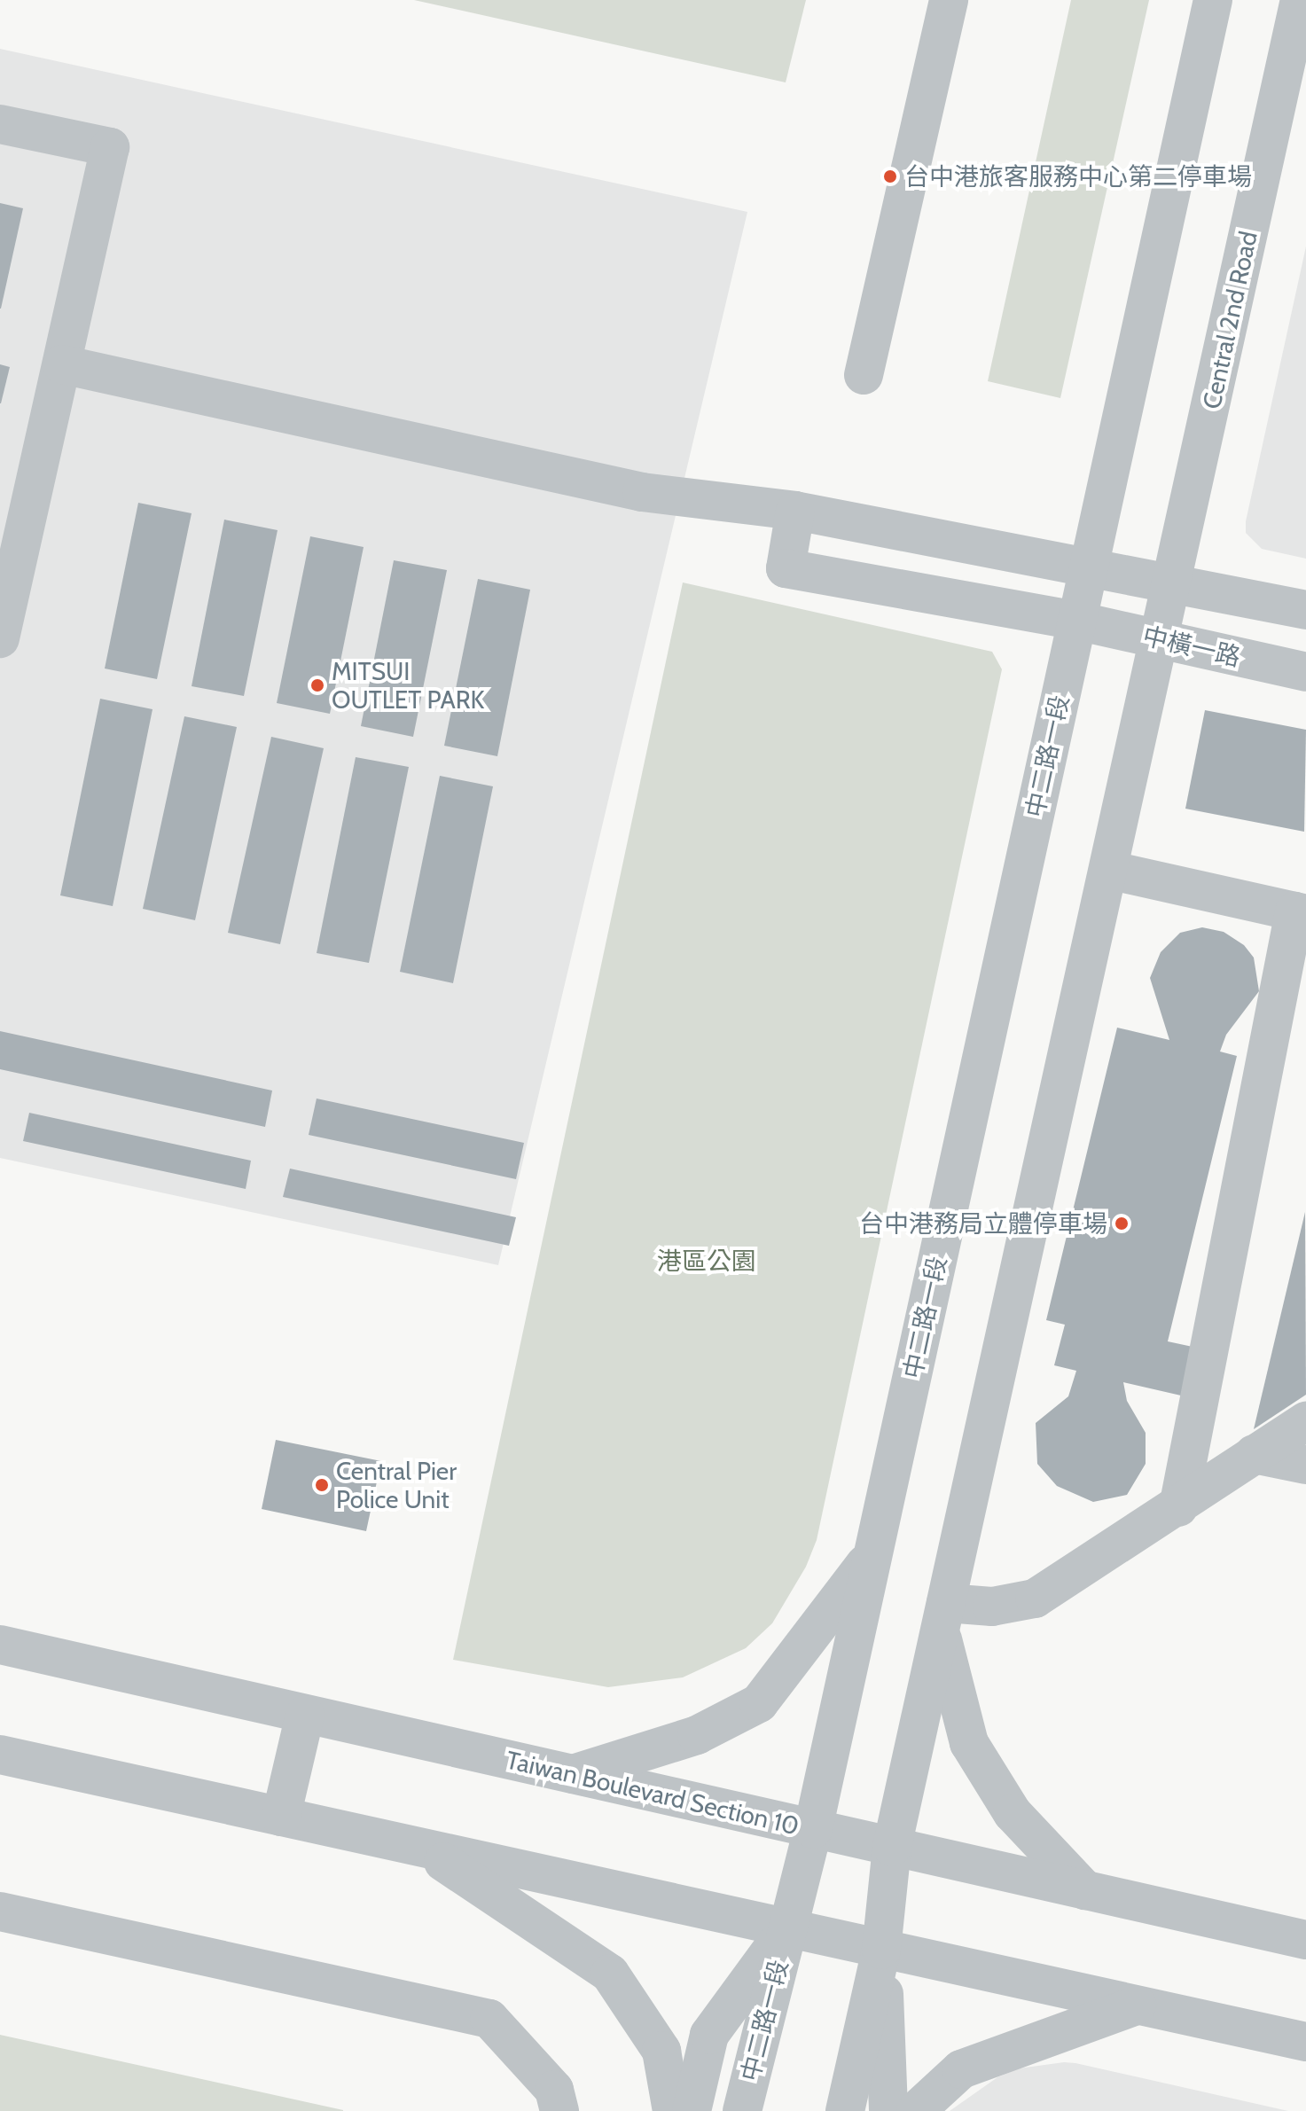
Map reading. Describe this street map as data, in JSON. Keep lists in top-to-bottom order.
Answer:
{
  "streets": {
    "street": [
      "Central 2nd Road",
      "中橫一路",
      "中二路一段",
      "Taiwan Boulevard Section 10"
    ]
  },
  "crossings": [
    ["Central 2nd Road", "中橫一路"],
    ["中橫一路", "中二路一段"],
    ["中二路一段", "Taiwan Boulevard Section 10"]
  ],
  "parks": ["港區公園"],
  "places": [
    "台中港旅客服務中心第二停車場",
    "MITSUI OUTLET PARK",
    "台中港務局立體停車場",
    "Central Pier Police Unit"
  ]
}
